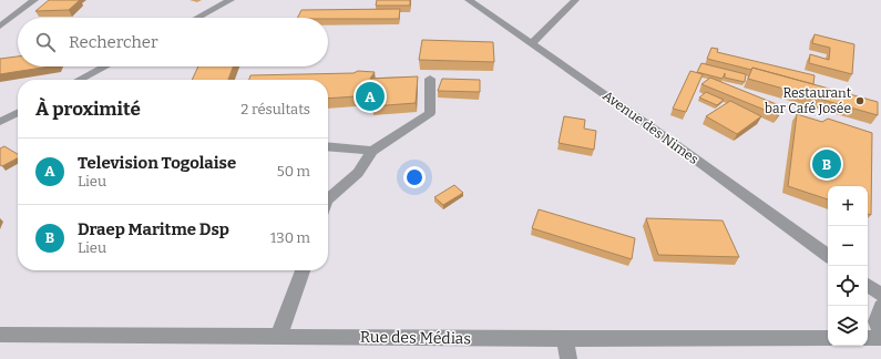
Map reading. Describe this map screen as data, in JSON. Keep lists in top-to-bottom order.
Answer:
{
  "streets": {
    "street": ["Avenue des Nimes", "Rue des Médias"]
  },
  "places": ["Restaurant bar Café Josée"],
  "page": {
    "search": "Rechercher",
    "pins": ["A", "B"],
    "heading": ["À proximité", "2 résultats"],
    "list": [
      {
        "mark": "A",
        "name": "Television Togolaise",
        "note": "Lieu",
        "value": "50 m"
      },
      {
        "mark": "B",
        "name": "Draep Maritme Dsp",
        "note": "Lieu",
        "value": "130 m"
      }
    ],
    "map_buttons": ["+", "−"]
  }
}
